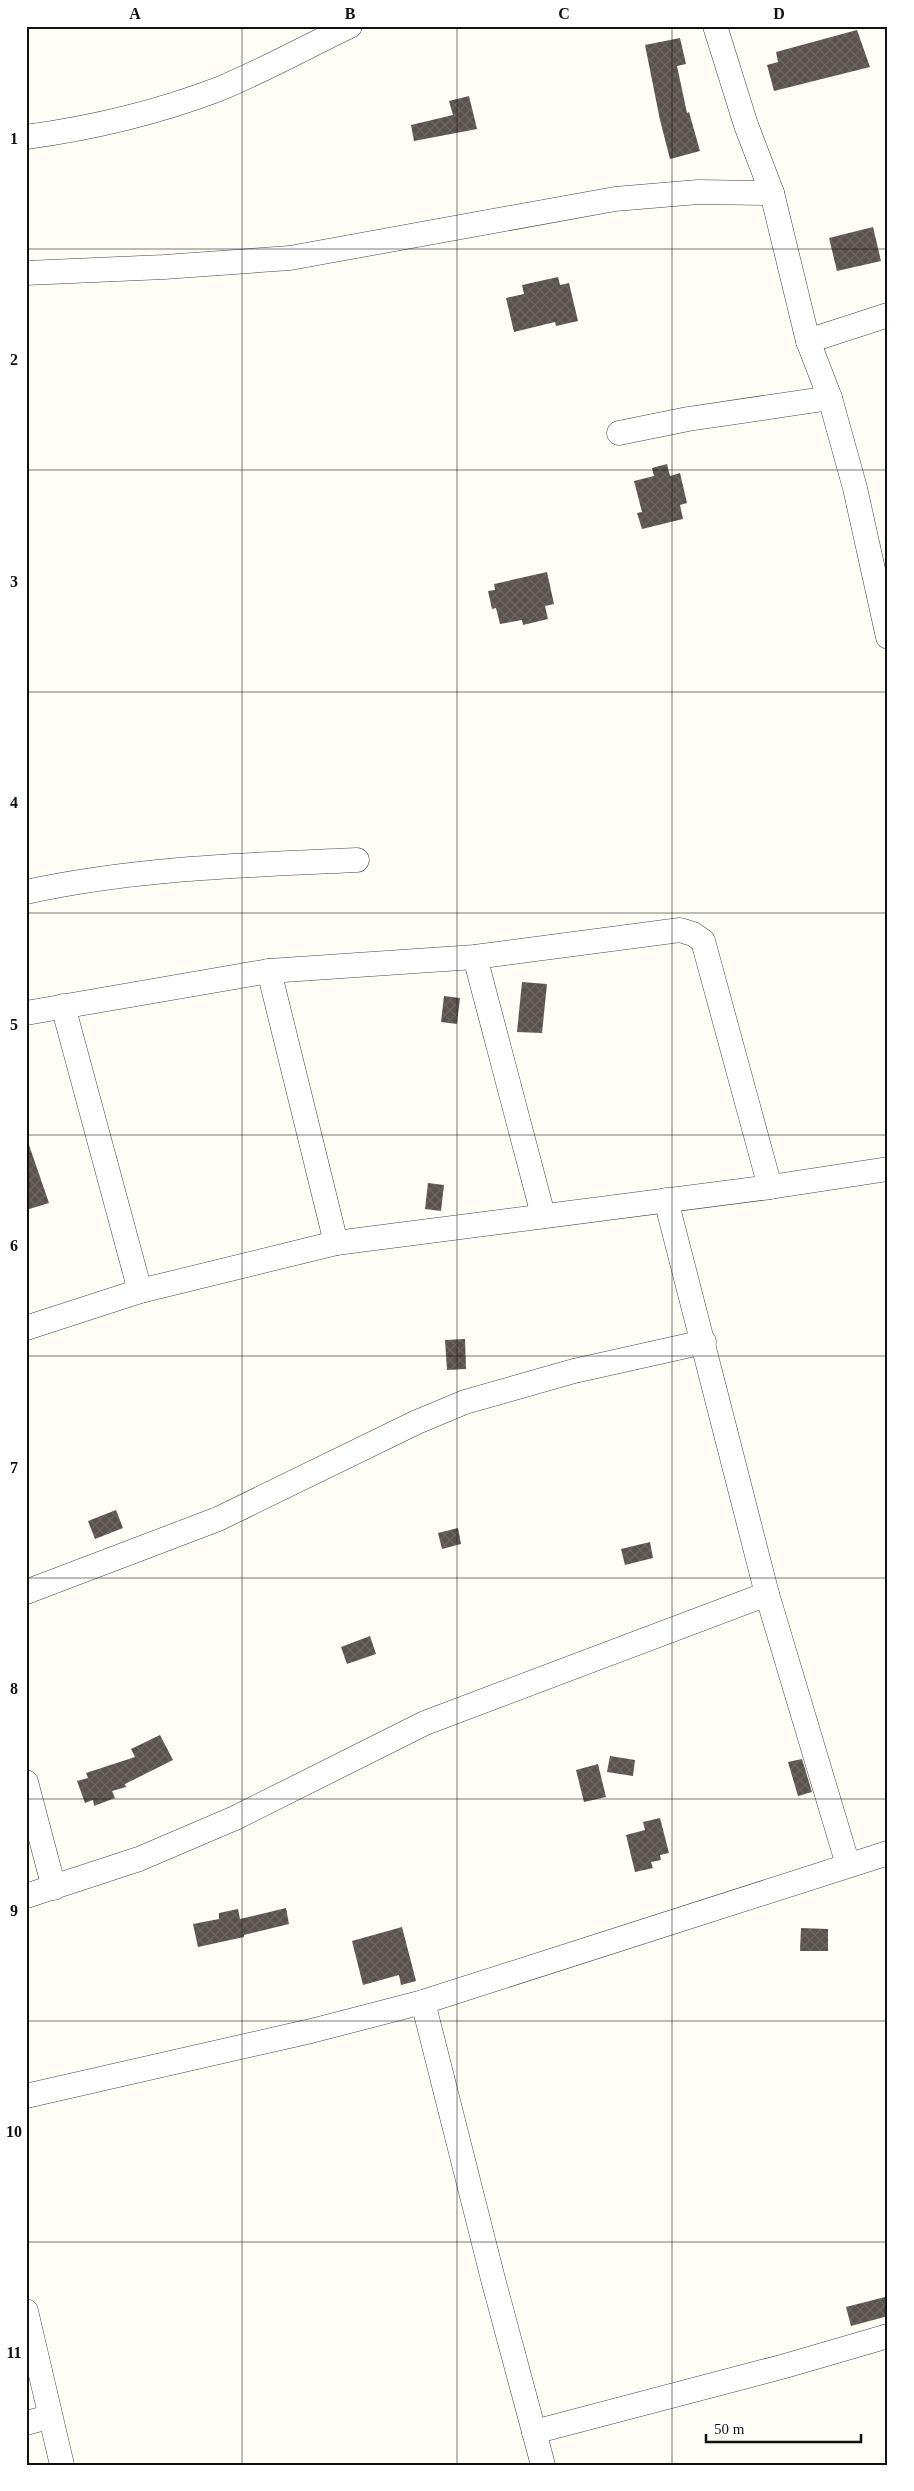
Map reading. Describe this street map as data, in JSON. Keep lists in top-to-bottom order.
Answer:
{
  "scale_bar": "50 m",
  "grid": {
    "columns": [
      "A",
      "B",
      "C",
      "D"
    ],
    "rows": [
      "1",
      "2",
      "3",
      "4",
      "5",
      "6",
      "7",
      "8",
      "9",
      "10",
      "11"
    ]
  }
}
